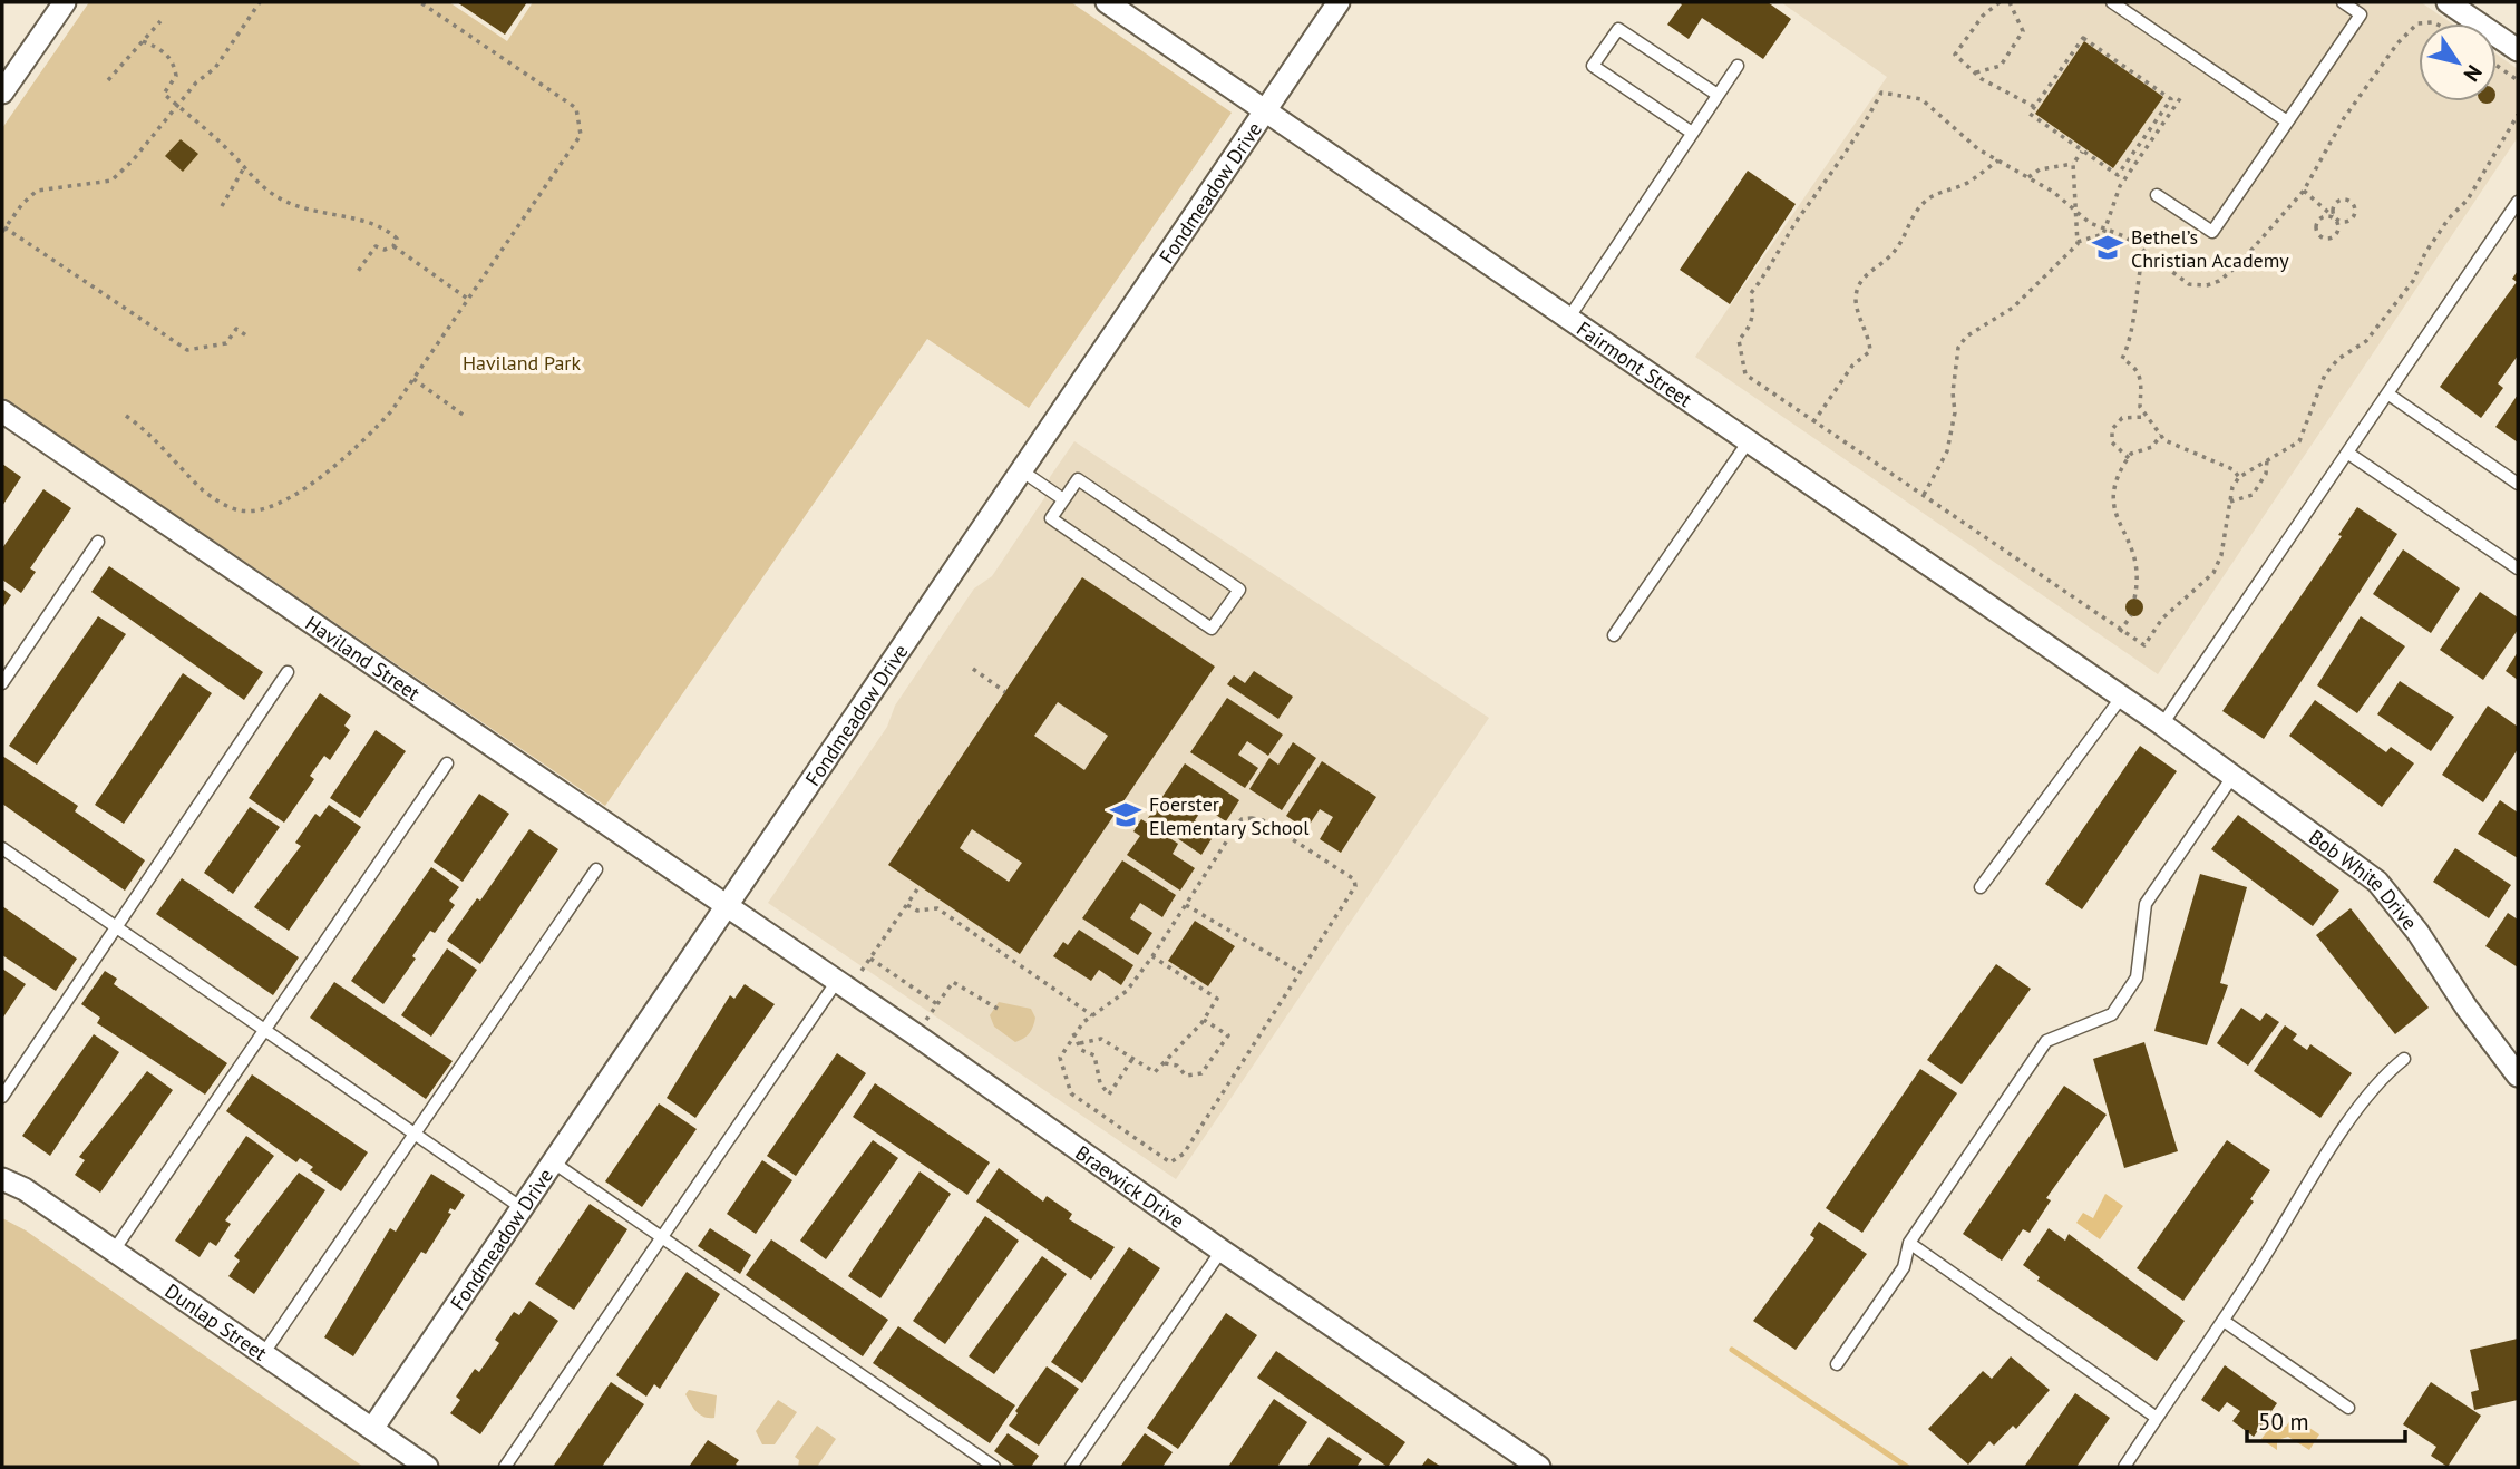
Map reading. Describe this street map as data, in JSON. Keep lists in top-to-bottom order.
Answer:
{
  "streets": {
    "street": [
      "Fondmeadow Drive",
      "Fairmont Street",
      "Haviland Street",
      "Bob White Drive",
      "Braewick Drive",
      "Dunlap Street"
    ]
  },
  "crossings": [
    ["Fondmeadow Drive", "Fairmont Street"],
    ["Fondmeadow Drive", "Haviland Street"],
    ["Fondmeadow Drive", "Braewick Drive"],
    ["Fondmeadow Drive", "Dunlap Street"],
    ["Fairmont Street", "Bob White Drive"],
    ["Haviland Street", "Braewick Drive"]
  ],
  "parks": ["Haviland Park"],
  "places": {
    "school or university": ["Bethel’s Christian Academy", "Foerster Elementary School"]
  },
  "scale_bar": "50 m",
  "north": "bottom right"
}
